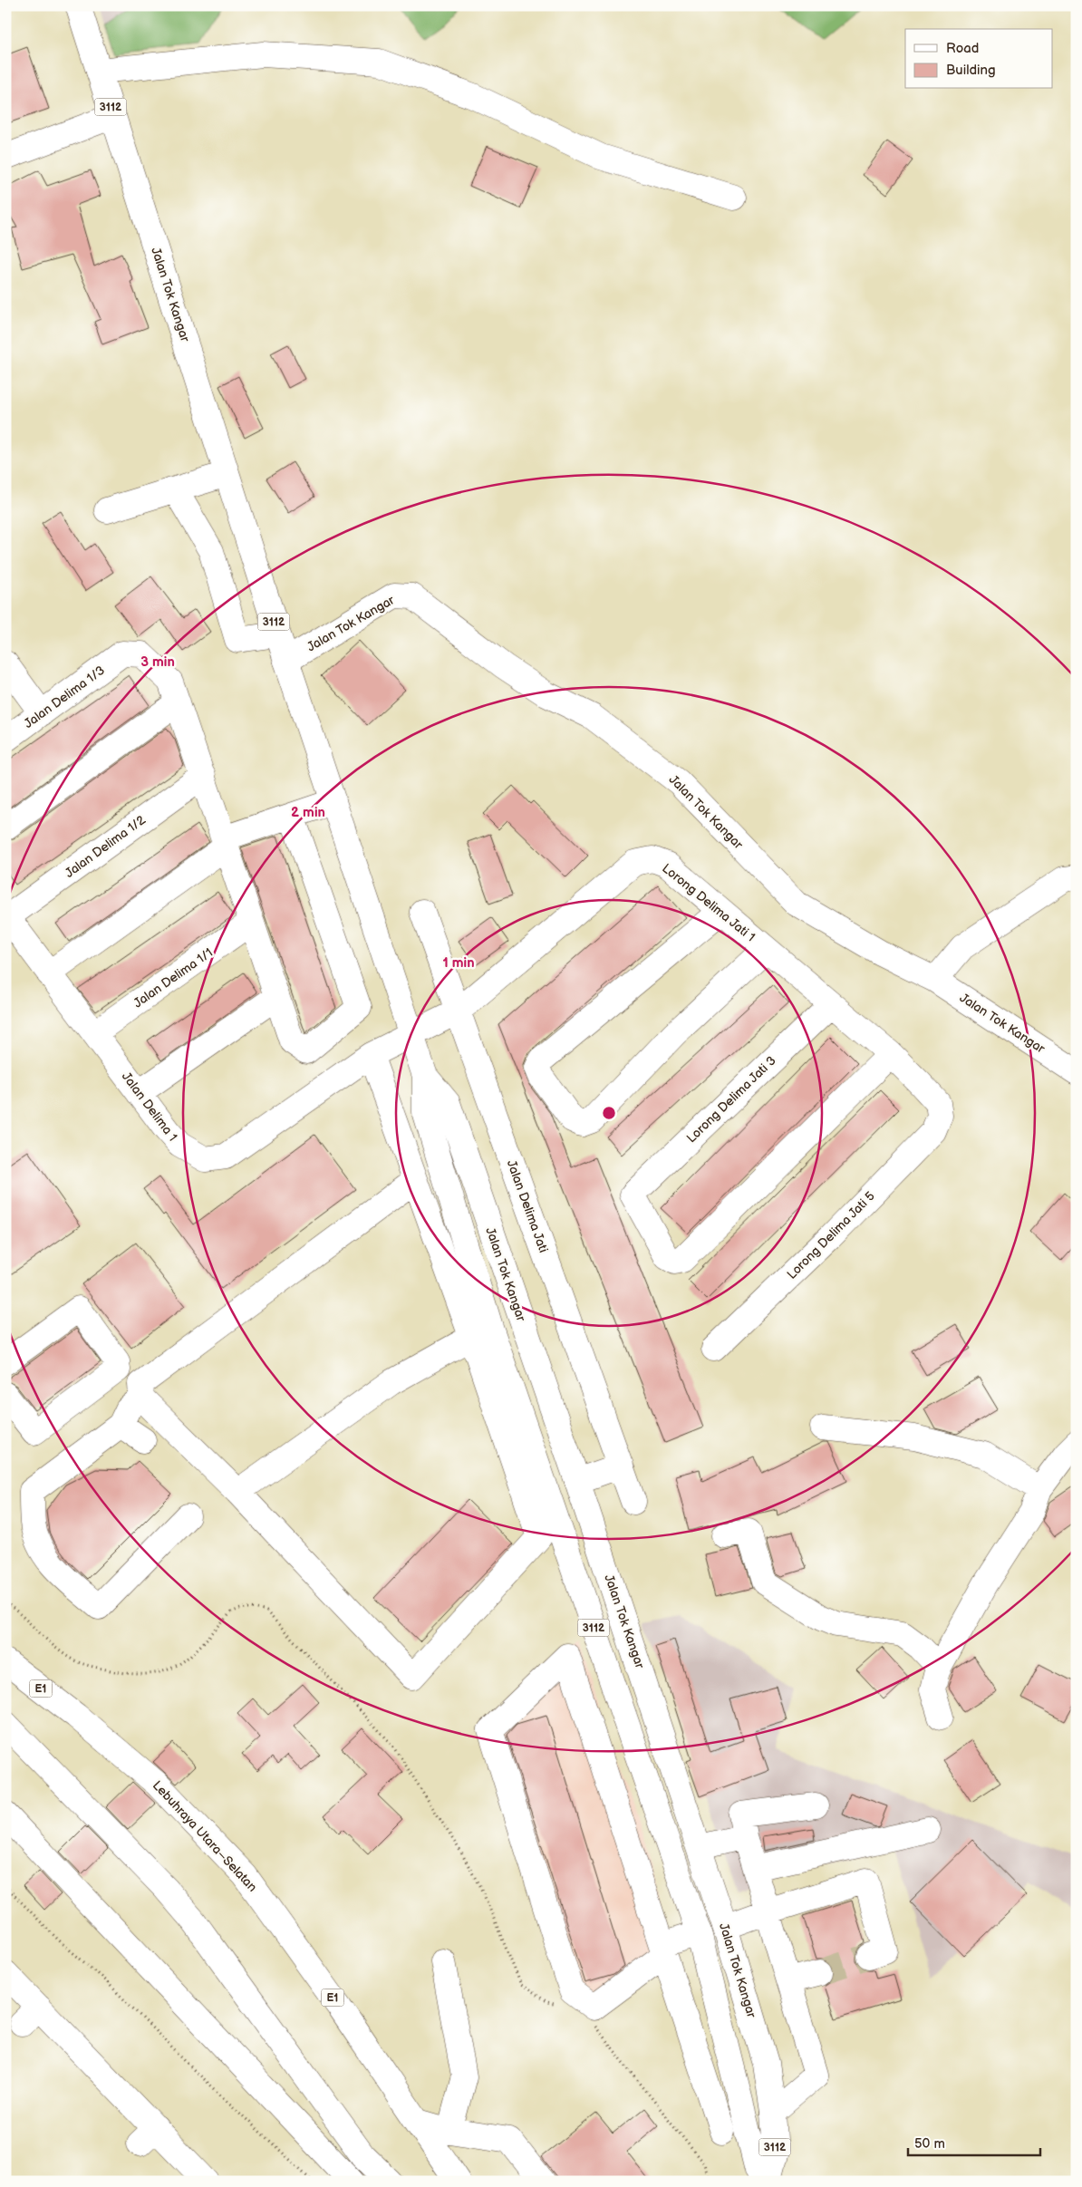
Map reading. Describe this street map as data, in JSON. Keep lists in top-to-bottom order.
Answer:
{
  "streets": {
    "main road": [
      "3112",
      "Jalan Tok Kangar",
      "Jalan Delima 1/3",
      "Jalan Delima 1/2",
      "Lorong Delima Jati 1",
      "Jalan Delima 1/1",
      "Lorong Delima Jati 3",
      "Jalan Delima 1",
      "Jalan Delima Jati",
      "Lorong Delima Jati 5",
      "E1",
      "Lebuhraya Utara–Selatan"
    ]
  },
  "crossings": [
    ["Jalan Tok Kangar", "Lorong Delima Jati 1"],
    ["Jalan Tok Kangar", "Jalan Delima 1"],
    ["Jalan Delima 1/2", "Jalan Delima 1"],
    ["Lorong Delima Jati 1", "Lorong Delima Jati 3"],
    ["Lorong Delima Jati 1", "Jalan Delima 1"],
    ["Lorong Delima Jati 1", "Jalan Delima Jati"],
    ["Lorong Delima Jati 1", "Lorong Delima Jati 5"],
    ["Jalan Delima 1/1", "Jalan Delima 1"]
  ],
  "legend": ["Road", "Building"],
  "scale_bar": "50 m",
  "rings": ["3 min", "2 min", "1 min"]
}
